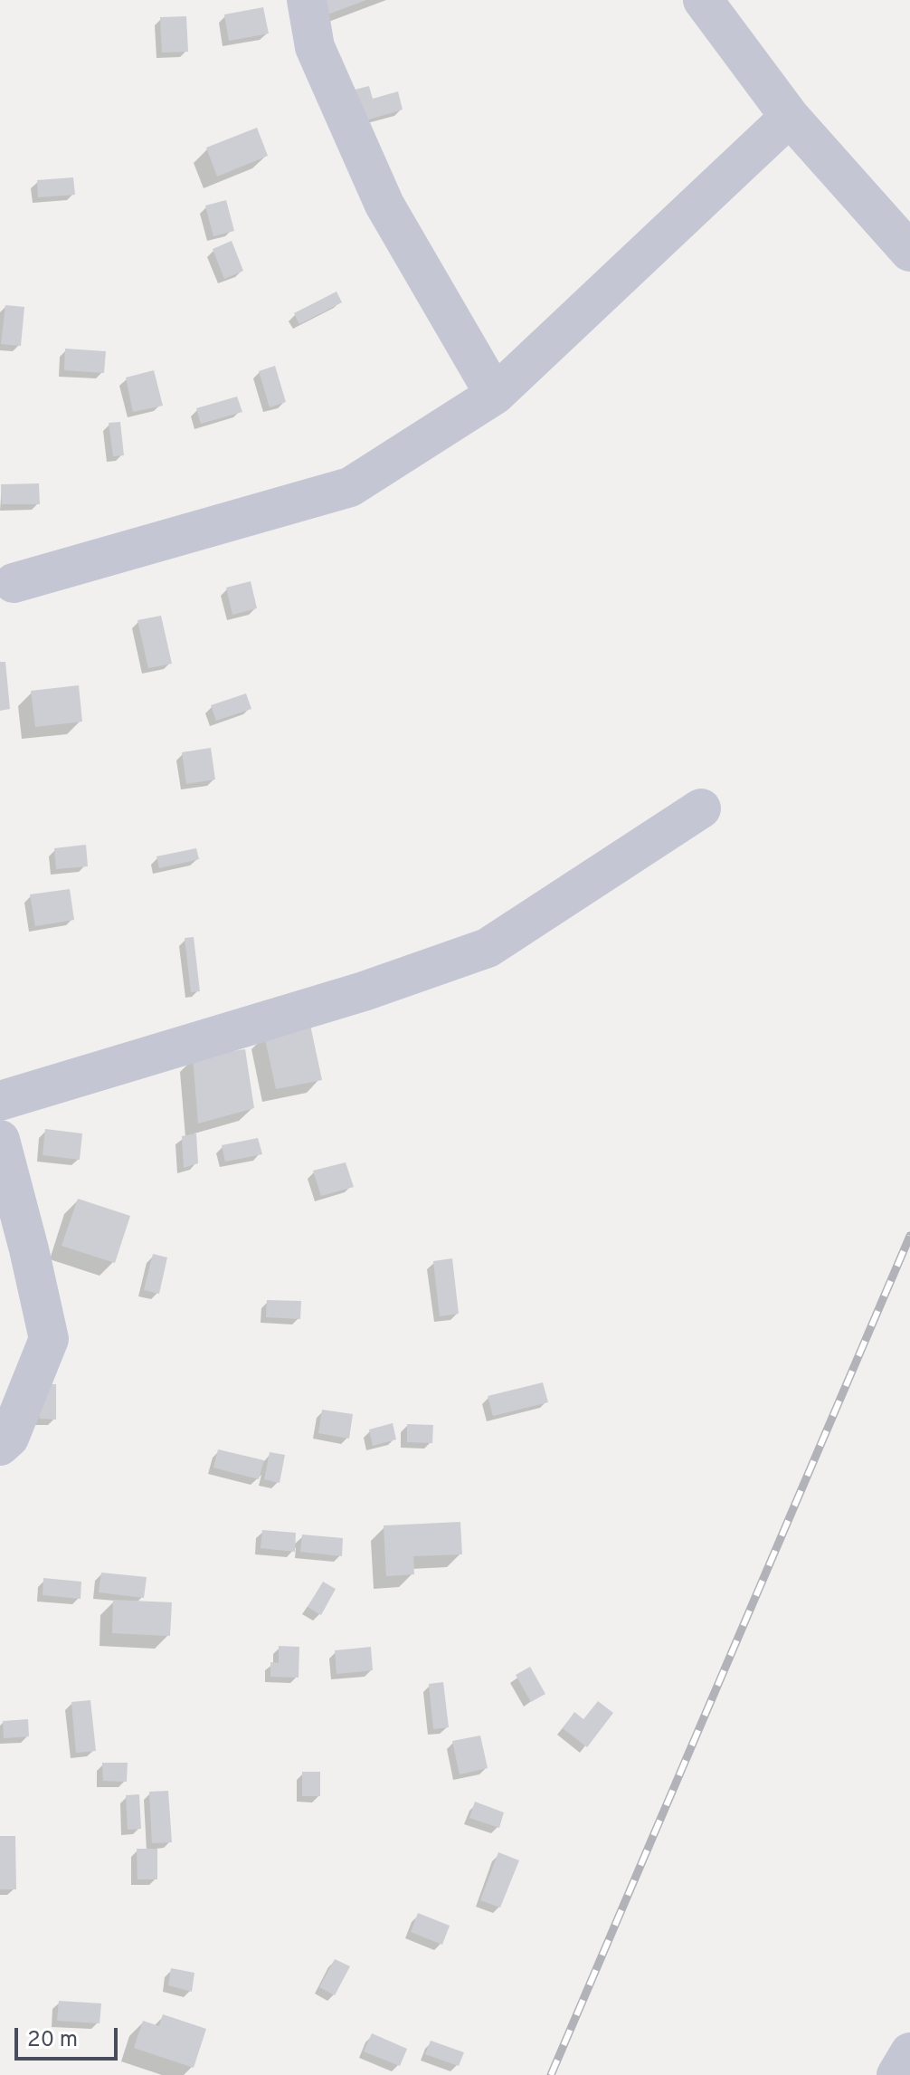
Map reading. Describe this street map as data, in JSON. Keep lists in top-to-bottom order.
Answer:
{
  "scale_bar": "20 m"
}
